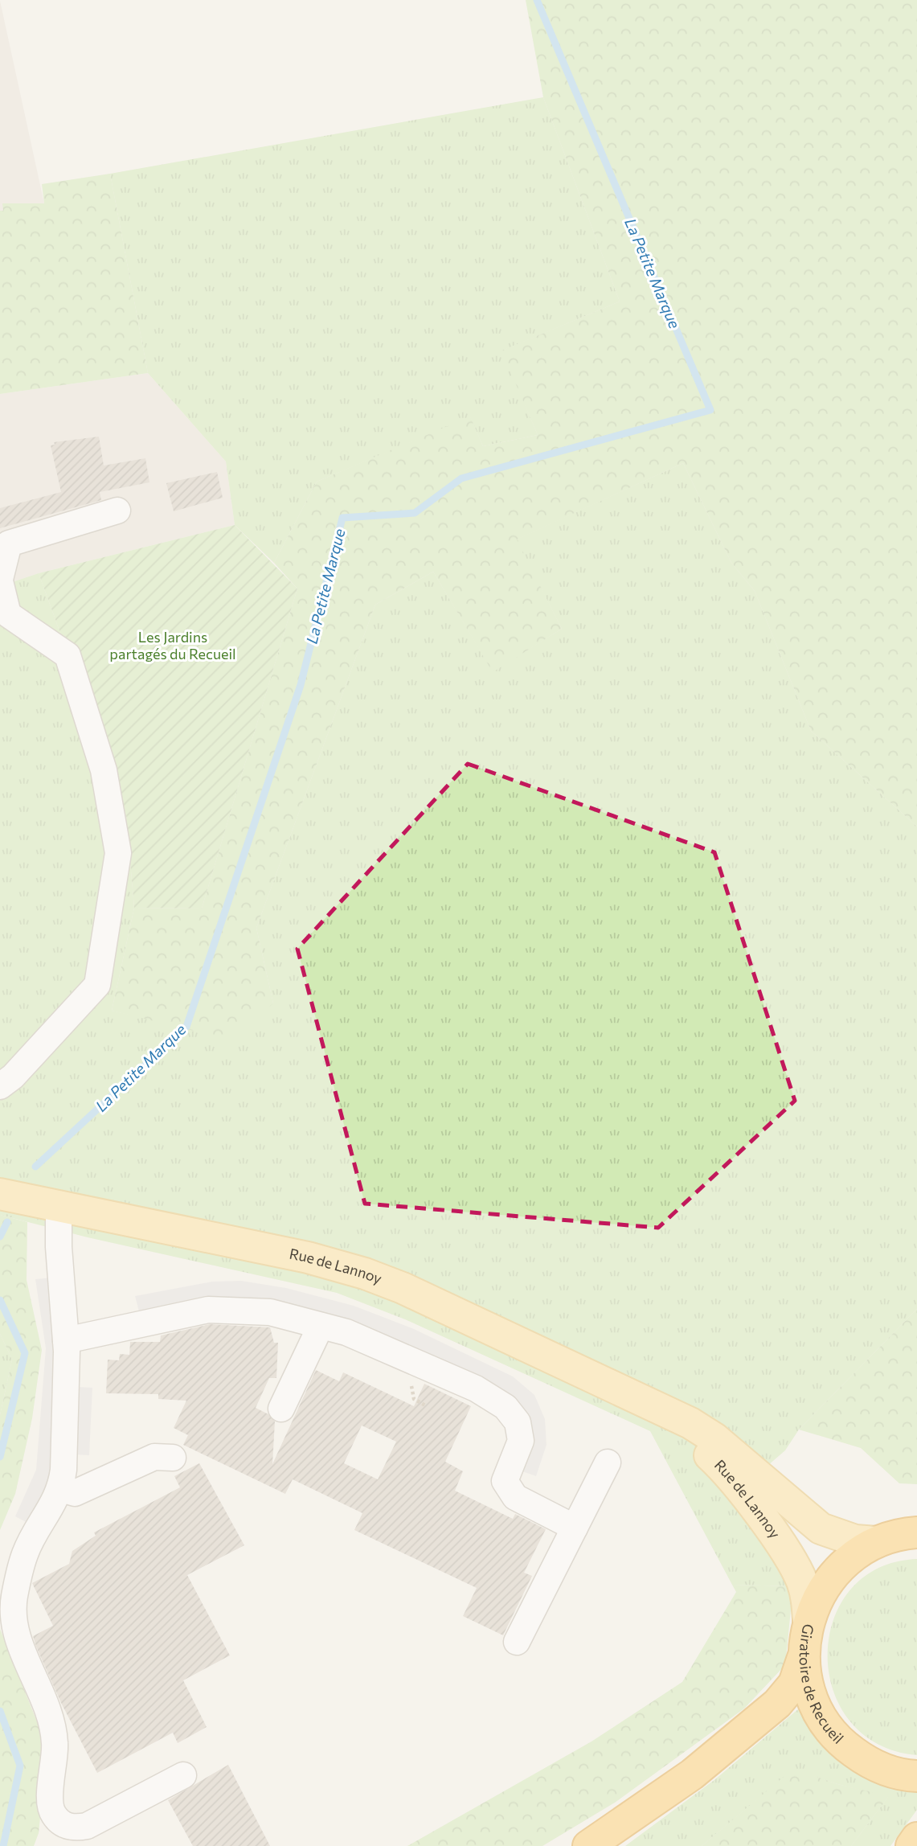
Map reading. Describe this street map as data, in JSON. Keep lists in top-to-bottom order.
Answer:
{
  "streets": {
    "highway": ["Giratoire de Recueil"],
    "main road": ["Rue de Lannoy"]
  },
  "crossings": [
    ["Rue de Lannoy", "Giratoire de Recueil"]
  ],
  "water": ["La Petite Marque"],
  "parks": ["Les Jardins partagés du Recueil"]
}
